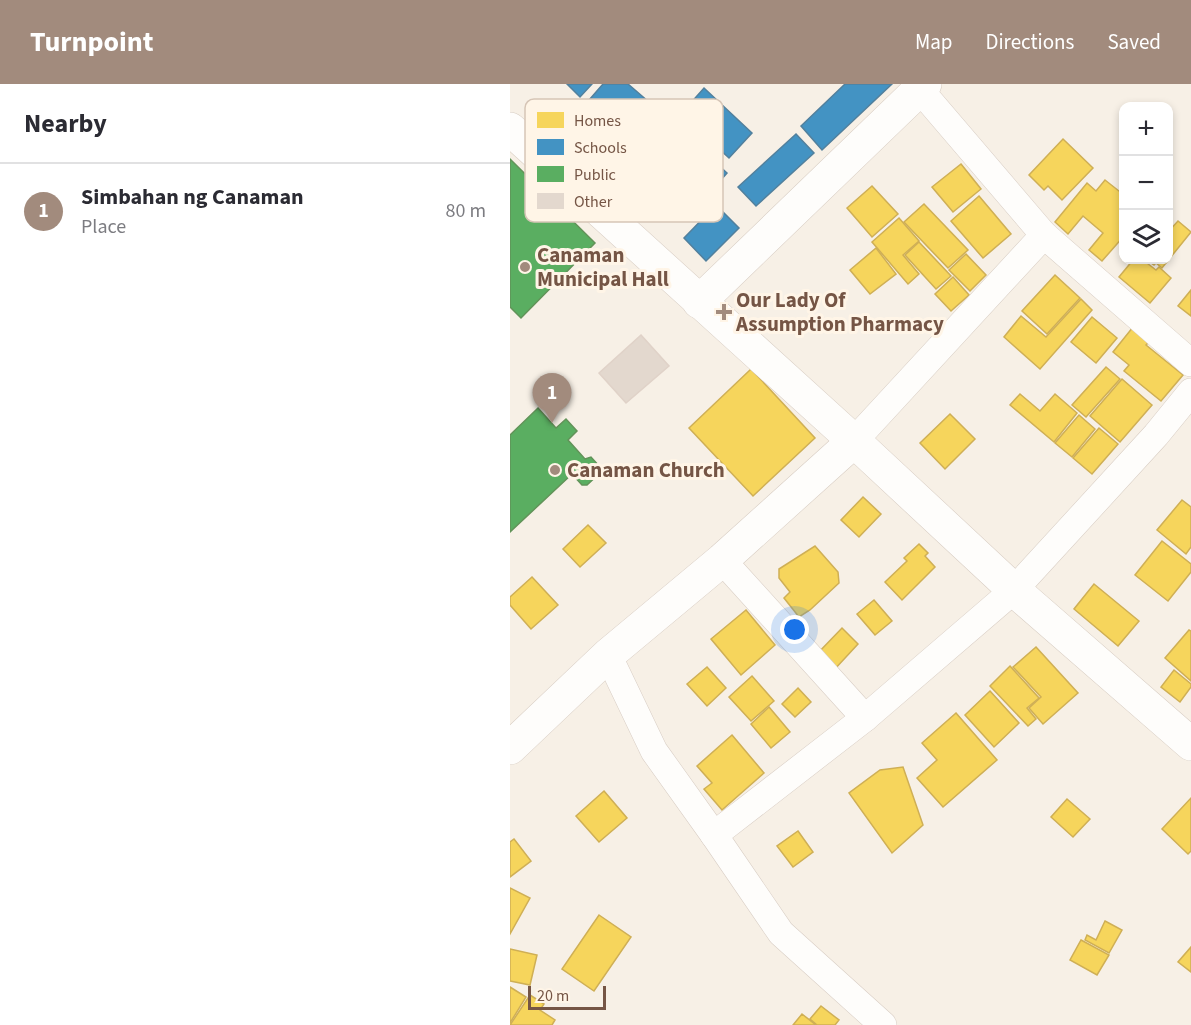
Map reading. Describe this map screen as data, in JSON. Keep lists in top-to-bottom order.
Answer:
{
  "places": {
    "other": ["Canaman Municipal Hall", "Canaman Church"],
    "health": ["Our Lady Of Assumption Pharmacy"]
  },
  "legend": [
    "Homes",
    "Schools",
    "Public",
    "Other"
  ],
  "scale_bar": "20 m",
  "page": {
    "header": "Turnpoint",
    "nav": ["Map", "Directions", "Saved"],
    "heading": "Nearby",
    "map_buttons": ["+", "−"],
    "list": [
      {
        "mark": "1",
        "name": "Simbahan ng Canaman",
        "note": "Place",
        "value": "80 m"
      }
    ],
    "pins": "1",
    "scale": "20 m"
  }
}
